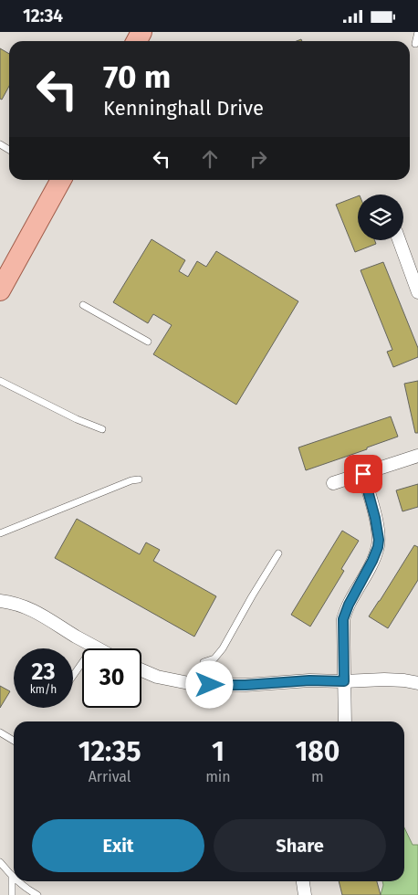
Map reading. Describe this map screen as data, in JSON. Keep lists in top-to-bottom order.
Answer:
{
  "page": {
    "status": "12:34",
    "turn": ["70 m", "Kenninghall Drive"],
    "speed": "23 km/h",
    "limit": "30",
    "eta": [
      "12:35",
      "Arrival",
      "1",
      "min",
      "180",
      "m"
    ],
    "buttons": ["Exit", "Share"]
  }
}
